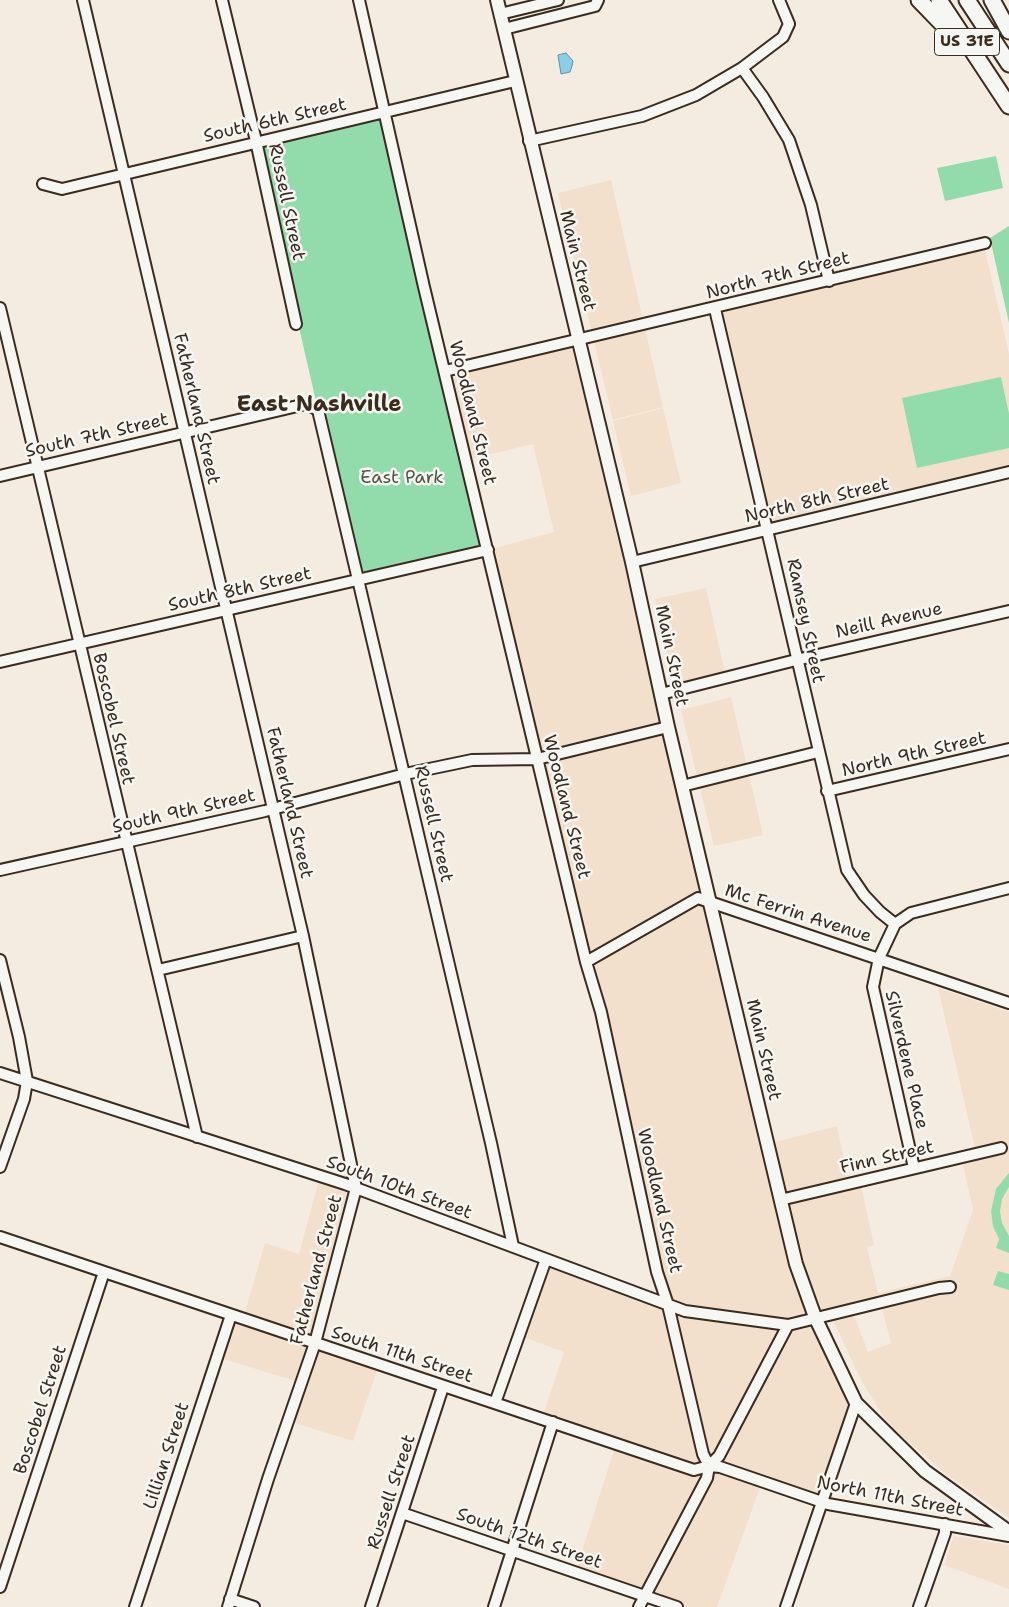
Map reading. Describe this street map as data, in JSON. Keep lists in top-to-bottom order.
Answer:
{
  "streets": {
    "highway": ["US 31E"],
    "main road": ["Main Street"],
    "street": [
      "South 6th Street",
      "Russell Street",
      "North 7th Street",
      "Fatherland Street",
      "Woodland Street",
      "South 7th Street",
      "North 8th Street",
      "South 8th Street",
      "Ramsey Street",
      "Neill Avenue",
      "Boscobel Street",
      "North 9th Street",
      "South 9th Street",
      "Mc Ferrin Avenue",
      "Silverdene Place",
      "Finn Street",
      "South 10th Street",
      "South 11th Street",
      "Lillian Street",
      "North 11th Street",
      "South 12th Street"
    ]
  },
  "crossings": [
    ["South 6th Street", "Russell Street"],
    ["South 6th Street", "Main Street"],
    ["South 6th Street", "Fatherland Street"],
    ["South 6th Street", "Woodland Street"],
    ["Russell Street", "South 7th Street"],
    ["Russell Street", "South 8th Street"],
    ["Russell Street", "South 9th Street"],
    ["Russell Street", "South 10th Street"],
    ["Russell Street", "South 11th Street"],
    ["Russell Street", "South 12th Street"],
    ["Main Street", "North 7th Street"],
    ["Main Street", "North 8th Street"],
    ["Main Street", "Neill Avenue"],
    ["Main Street", "North 9th Street"],
    ["Main Street", "South 9th Street"],
    ["Main Street", "Mc Ferrin Avenue"],
    ["Main Street", "Finn Street"],
    ["Main Street", "North 11th Street"],
    ["North 7th Street", "Ramsey Street"],
    ["Fatherland Street", "South 7th Street"],
    ["Fatherland Street", "South 8th Street"],
    ["Fatherland Street", "South 9th Street"],
    ["Fatherland Street", "South 10th Street"],
    ["Fatherland Street", "South 11th Street"],
    ["Woodland Street", "South 8th Street"],
    ["Woodland Street", "South 9th Street"],
    ["Woodland Street", "Mc Ferrin Avenue"],
    ["Woodland Street", "South 10th Street"],
    ["Woodland Street", "South 11th Street"],
    ["Woodland Street", "North 11th Street"],
    ["South 7th Street", "Boscobel Street"],
    ["North 8th Street", "Ramsey Street"],
    ["South 8th Street", "Boscobel Street"],
    ["Ramsey Street", "Neill Avenue"],
    ["Ramsey Street", "North 9th Street"],
    ["Ramsey Street", "Silverdene Place"],
    ["Boscobel Street", "South 9th Street"],
    ["Boscobel Street", "South 10th Street"],
    ["Boscobel Street", "South 11th Street"],
    ["Mc Ferrin Avenue", "Silverdene Place"],
    ["Silverdene Place", "Finn Street"],
    ["South 11th Street", "Lillian Street"],
    ["South 11th Street", "North 11th Street"]
  ],
  "districts": ["East Nashville"],
  "parks": ["East Park"]
}
